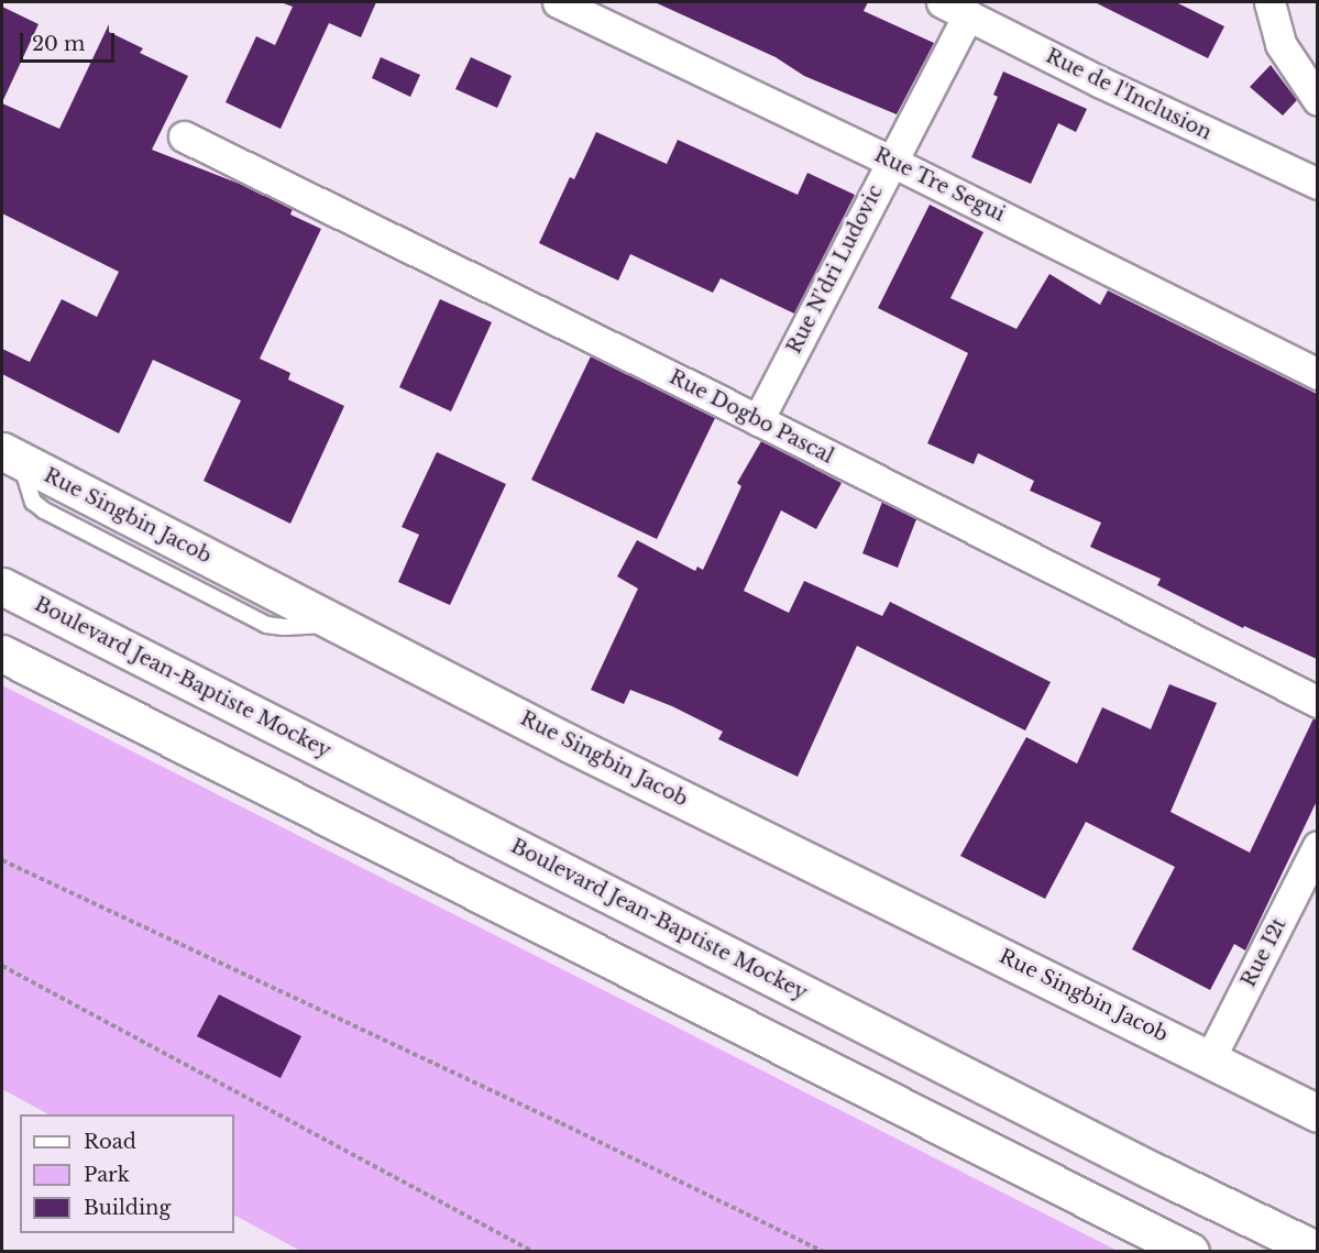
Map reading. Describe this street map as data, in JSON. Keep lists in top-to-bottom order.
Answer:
{
  "streets": {
    "main road": ["Rue Singbin Jacob", "Boulevard Jean-Baptiste Mockey"],
    "street": [
      "Rue de l'Inclusion",
      "Rue Tre Segui",
      "Rue N'dri Ludovic",
      "Rue Dogbo Pascal",
      "Rue I2t"
    ]
  },
  "crossings": [
    ["Rue de l'Inclusion", "Rue N'dri Ludovic"],
    ["Rue Tre Segui", "Rue N'dri Ludovic"],
    ["Rue N'dri Ludovic", "Rue Dogbo Pascal"],
    ["Rue Singbin Jacob", "Rue I2t"]
  ],
  "legend": ["Road", "Park", "Building"],
  "scale_bar": "20 m"
}
